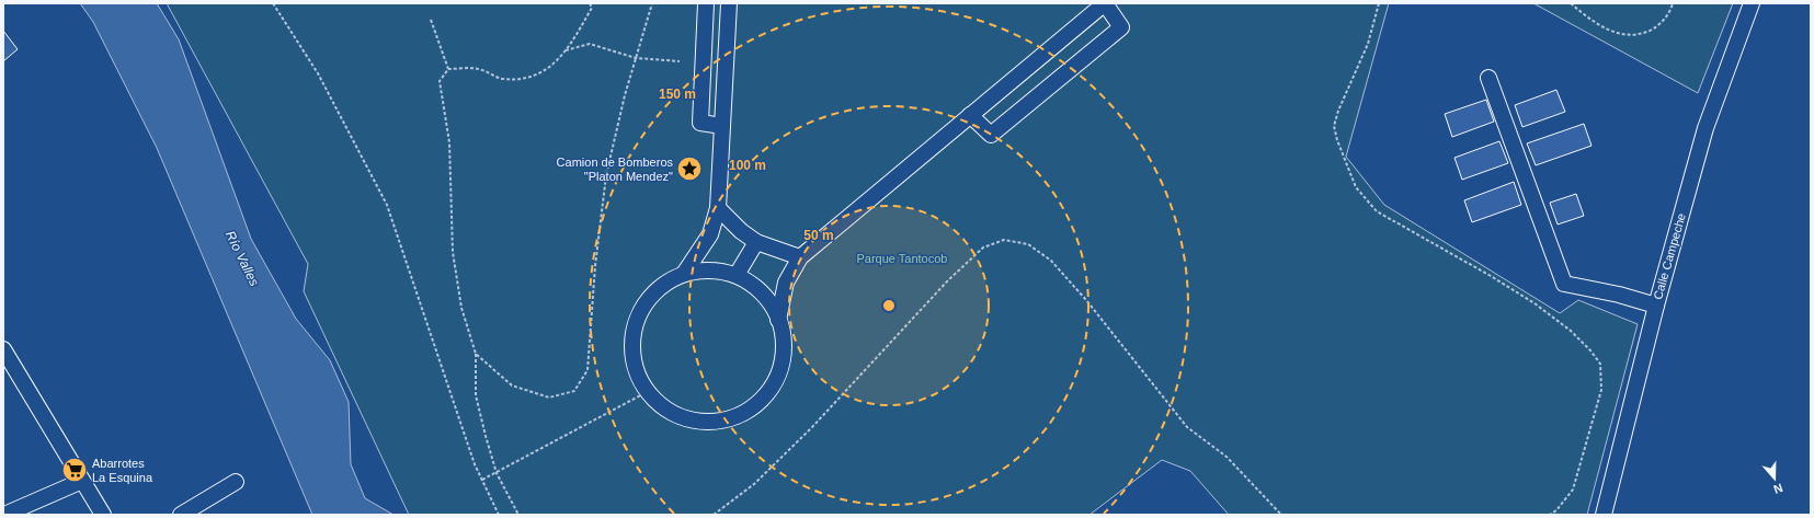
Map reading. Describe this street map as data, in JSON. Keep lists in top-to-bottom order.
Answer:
{
  "streets": {
    "street": ["Calle Campeche"]
  },
  "water": ["Río Valles"],
  "parks": ["Parque Tantocob"],
  "places": {
    "place": ["Camion de Bomberos \"Platon Mendez\""],
    "supermarket": ["Abarrotes La Esquina"]
  },
  "north": "bottom",
  "rings": ["150 m", "100 m", "50 m"]
}
